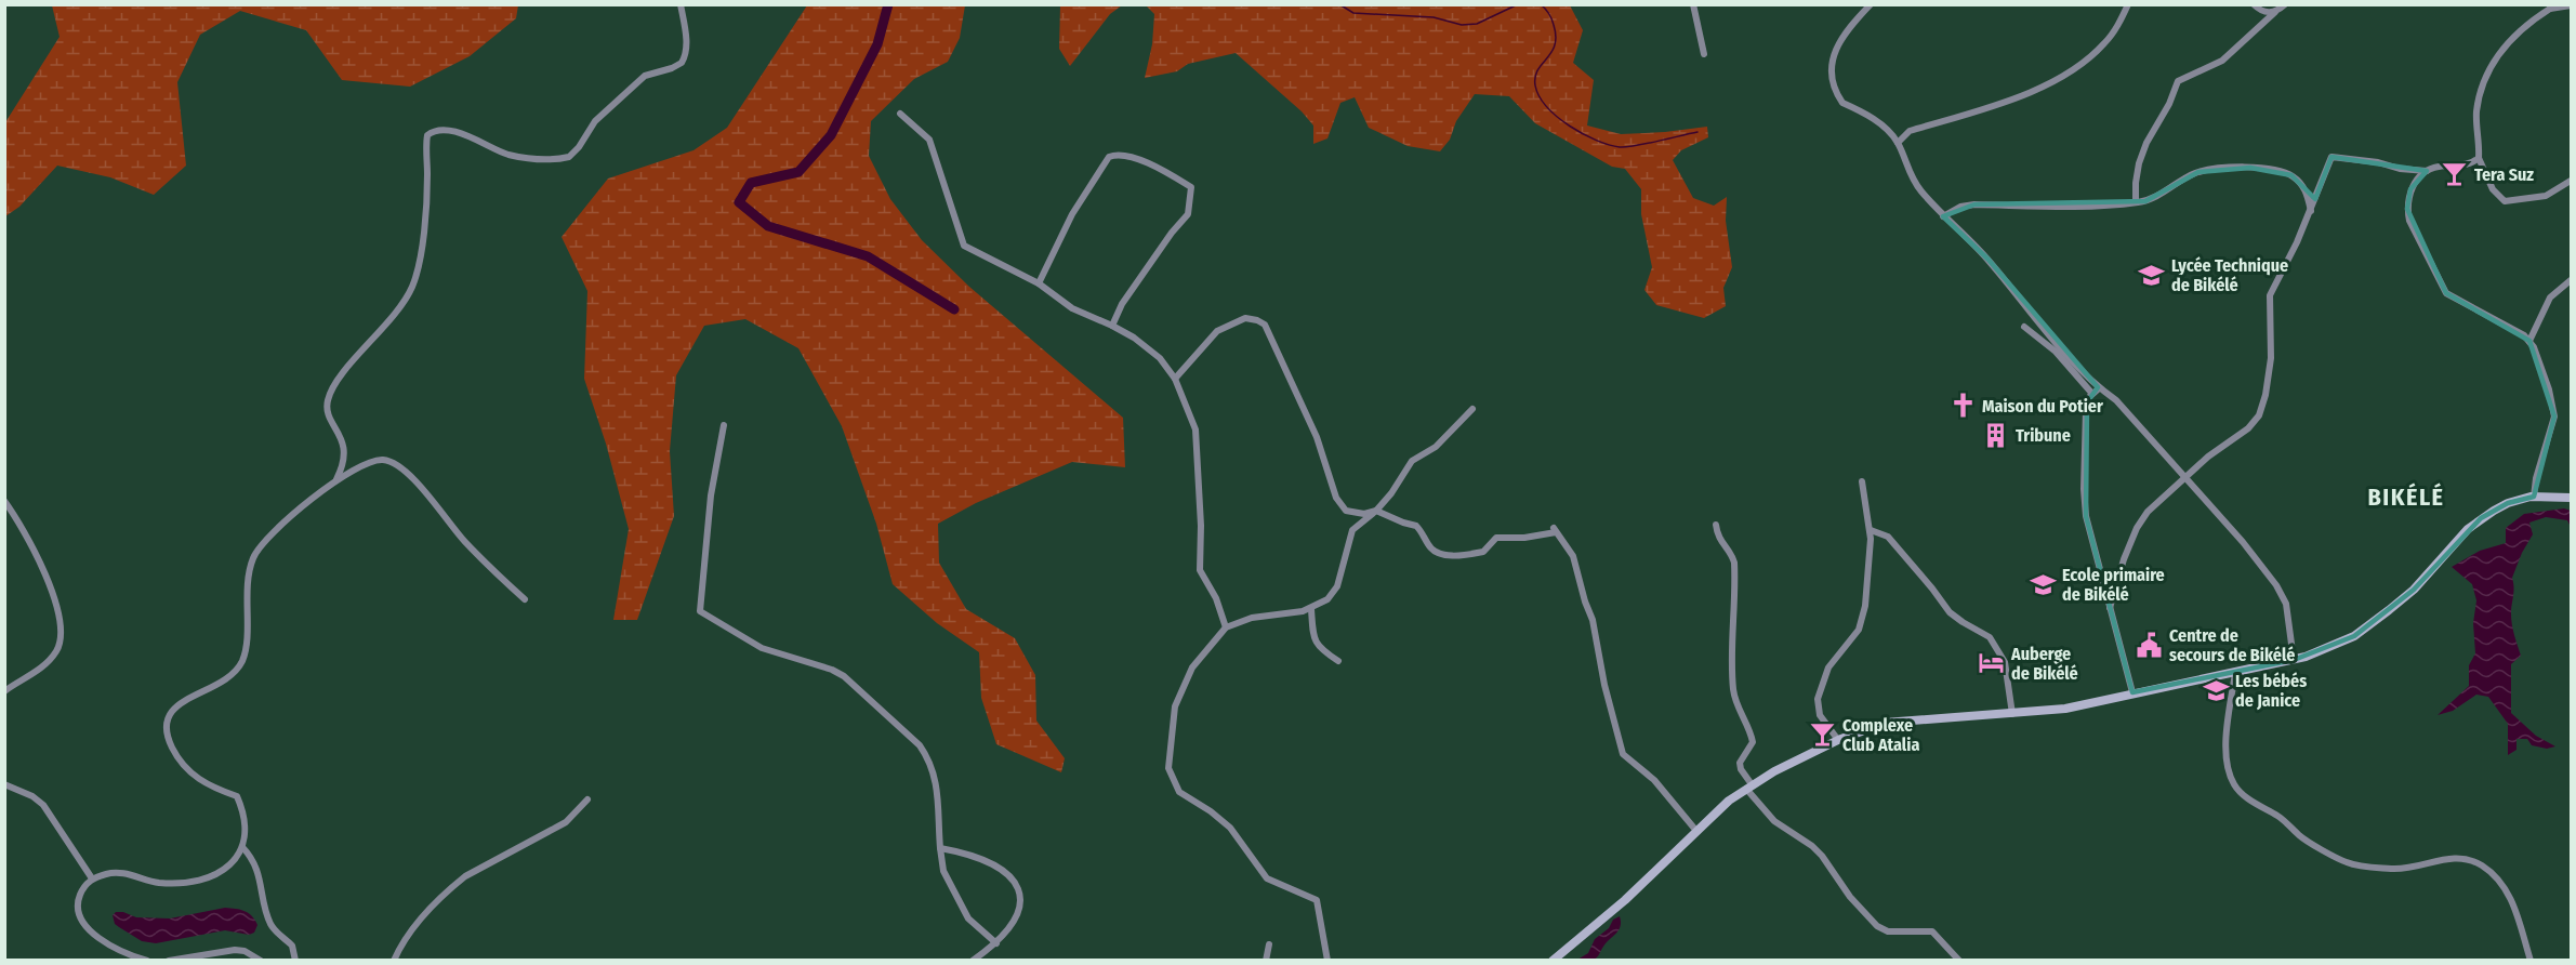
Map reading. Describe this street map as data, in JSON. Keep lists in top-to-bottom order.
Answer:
{
  "districts": ["BIKÉLÉ"],
  "places": {
    "bar": ["Tera Suz", "Complexe Club Atalia"],
    "school or university": ["Lycée Technique de Bikélé", "Ecole primaire de Bikélé", "Les bébés de Janice"],
    "church": ["Maison du Potier"],
    "building": ["Tribune"],
    "public building": ["Centre de secours de Bikélé"],
    "hotel": ["Auberge de Bikélé"]
  }
}
